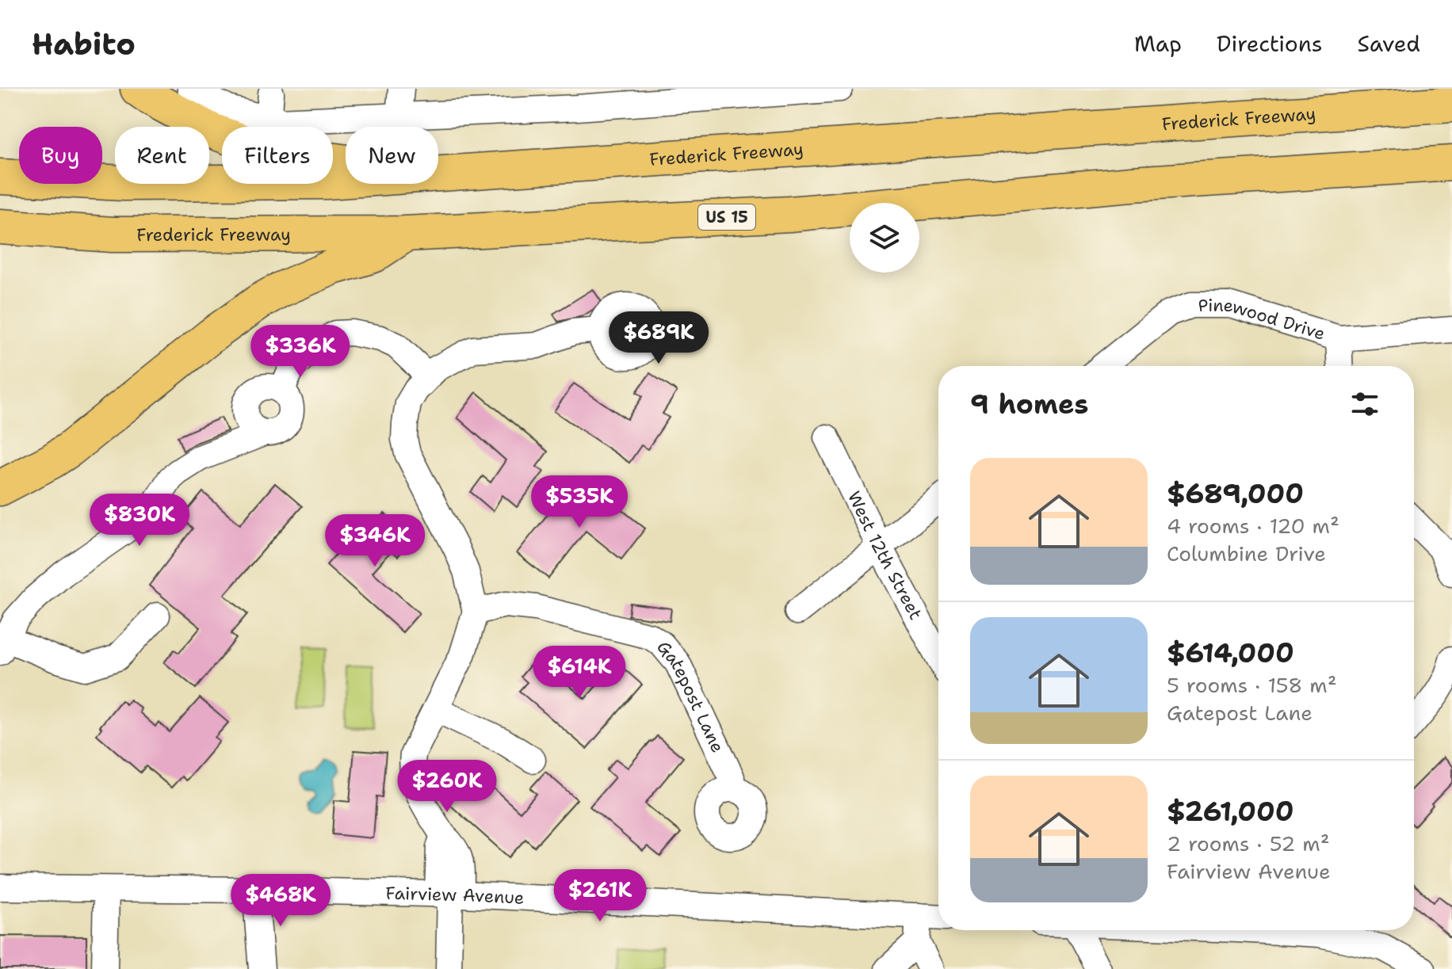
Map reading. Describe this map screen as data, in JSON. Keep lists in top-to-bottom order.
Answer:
{
  "streets": {
    "highway": ["Frederick Freeway", "US 15"],
    "street": [
      "Pinewood Drive",
      "West 12th Street",
      "Gatepost Lane",
      "Fairview Avenue"
    ]
  },
  "page": {
    "header": "Habito",
    "nav": ["Map", "Directions", "Saved"],
    "chip": [
      "Buy",
      "Rent",
      "Filters",
      "New"
    ],
    "price": [
      "$689K",
      "$336K",
      "$535K",
      "$830K",
      "$346K",
      "$614K",
      "$260K",
      "$261K",
      "$468K"
    ],
    "heading": "9 homes",
    "list": [
      {
        "name": "$689,000",
        "note": "4 rooms · 120 m² · Columbine Drive"
      },
      {
        "name": "$614,000",
        "note": "5 rooms · 158 m² · Gatepost Lane"
      },
      {
        "name": "$261,000",
        "note": "2 rooms · 52 m² · Fairview Avenue"
      }
    ]
  }
}
